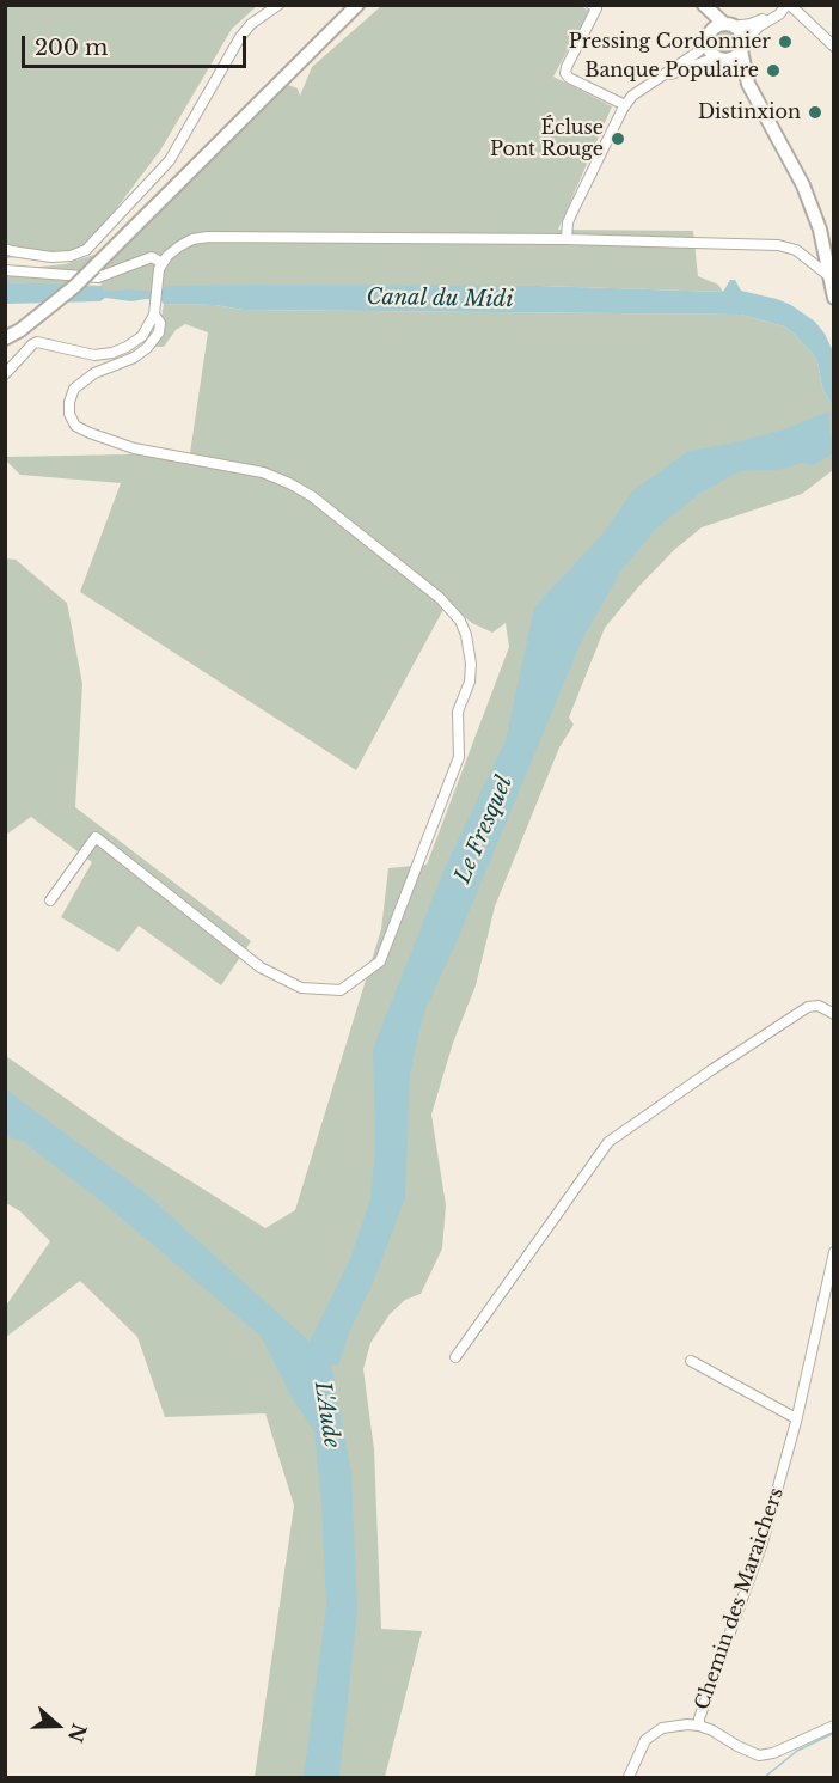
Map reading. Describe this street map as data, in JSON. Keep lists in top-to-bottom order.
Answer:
{
  "streets": {
    "street": ["Chemin des Maraichers"]
  },
  "water": ["Canal du Midi", "Le Fresquel", "L'Aude"],
  "places": [
    "Pressing Cordonnier",
    "Banque Populaire",
    "Distinxion",
    "Écluse Pont Rouge"
  ],
  "scale_bar": "200 m",
  "north": "right"
}
